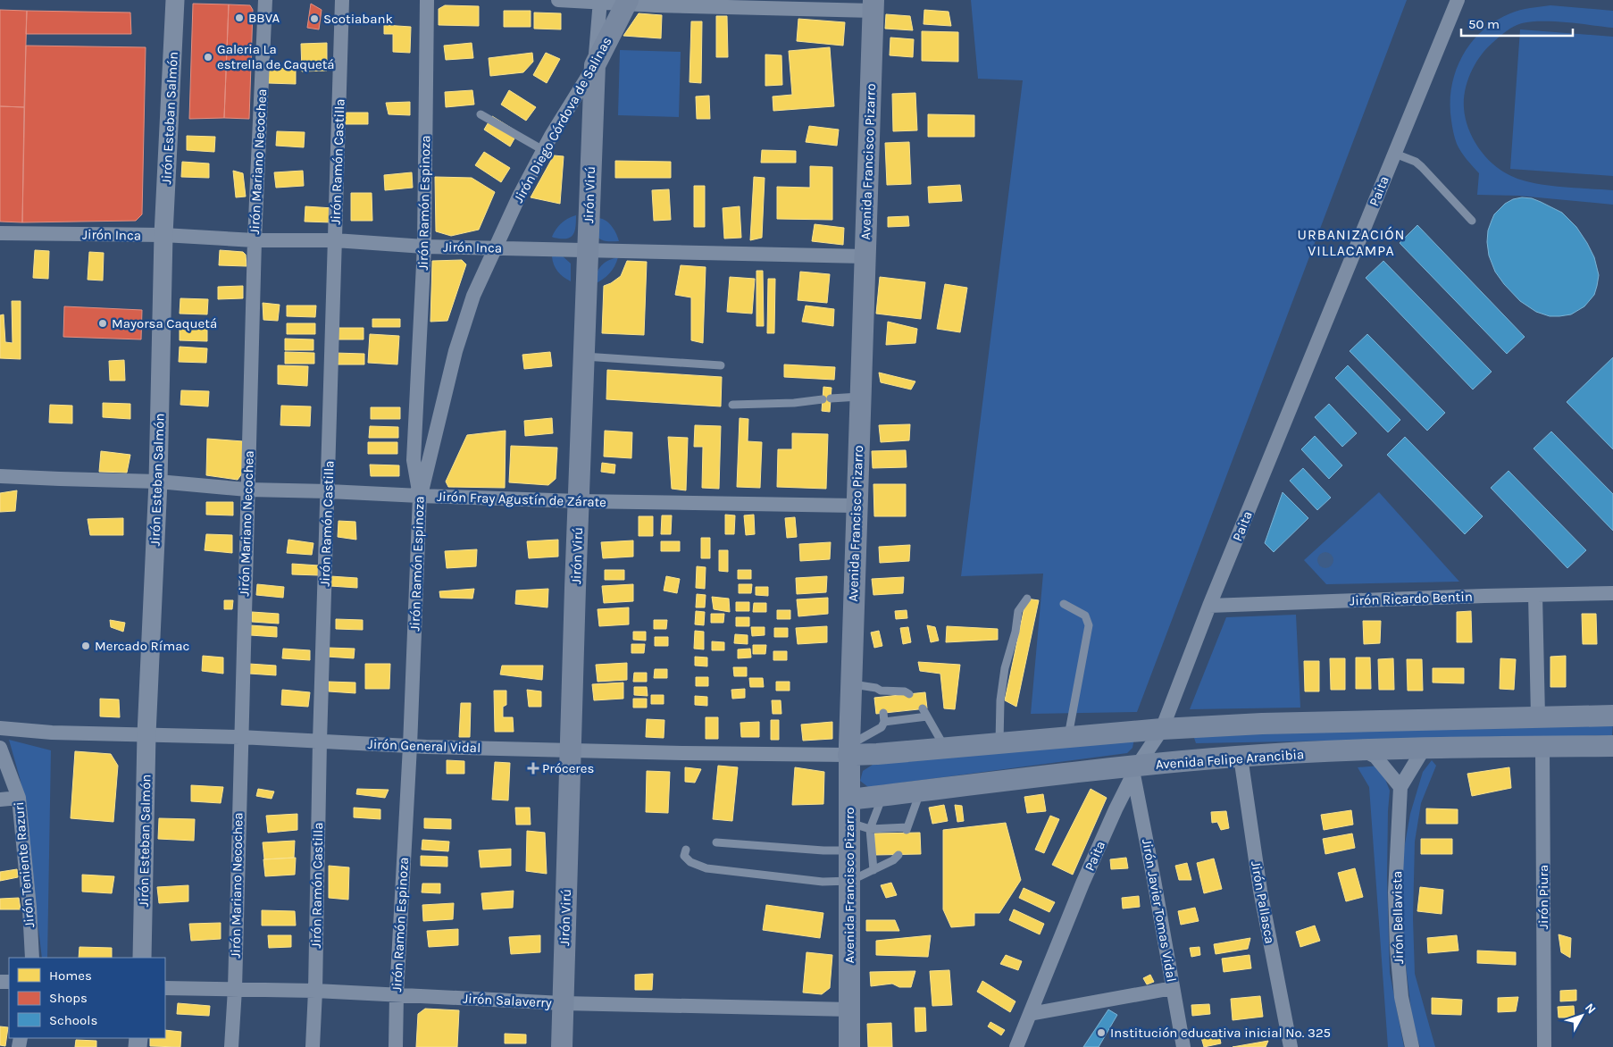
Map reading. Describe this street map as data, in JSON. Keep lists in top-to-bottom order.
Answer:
{
  "streets": {
    "main road": [
      "Jirón Diego Córdova de Salinas",
      "Avenida Francisco Pizarro",
      "Jirón Virú",
      "Avenida Felipe Arancibia"
    ],
    "street": [
      "Jirón Esteban Salmón",
      "Jirón Mariano Necochea",
      "Jirón Ramón Castilla",
      "Paita",
      "Jirón Ramón Espinoza",
      "Jirón Inca",
      "Jirón Fray Agustín de Zárate",
      "Jirón Ricardo Bentin",
      "Jirón General Vidal",
      "Jirón Teniente Razuri",
      "Jirón Piura",
      "Jirón Pallasca",
      "Jirón Javier Tomas Vidal",
      "Jirón Bellavista",
      "Jirón Salaverry"
    ]
  },
  "crossings": [
    ["Jirón Esteban Salmón", "Jirón Inca"],
    ["Jirón Esteban Salmón", "Jirón Fray Agustín de Zárate"],
    ["Jirón Esteban Salmón", "Jirón General Vidal"],
    ["Jirón Diego Córdova de Salinas", "Jirón Virú"],
    ["Jirón Diego Córdova de Salinas", "Jirón Ramón Espinoza"],
    ["Jirón Diego Córdova de Salinas", "Jirón Inca"],
    ["Jirón Diego Córdova de Salinas", "Jirón Fray Agustín de Zárate"],
    ["Jirón Mariano Necochea", "Jirón Inca"],
    ["Jirón Mariano Necochea", "Jirón Fray Agustín de Zárate"],
    ["Jirón Mariano Necochea", "Jirón General Vidal"],
    ["Jirón Mariano Necochea", "Jirón Salaverry"],
    ["Jirón Ramón Castilla", "Jirón Inca"],
    ["Jirón Ramón Castilla", "Jirón Fray Agustín de Zárate"],
    ["Jirón Ramón Castilla", "Jirón General Vidal"],
    ["Jirón Ramón Castilla", "Jirón Salaverry"],
    ["Avenida Francisco Pizarro", "Jirón Inca"],
    ["Avenida Francisco Pizarro", "Jirón Fray Agustín de Zárate"],
    ["Avenida Francisco Pizarro", "Jirón General Vidal"],
    ["Avenida Francisco Pizarro", "Avenida Felipe Arancibia"],
    ["Avenida Francisco Pizarro", "Jirón Salaverry"],
    ["Paita", "Jirón Ricardo Bentin"],
    ["Paita", "Avenida Felipe Arancibia"],
    ["Paita", "Jirón Javier Tomas Vidal"],
    ["Jirón Virú", "Jirón Inca"],
    ["Jirón Virú", "Jirón Fray Agustín de Zárate"],
    ["Jirón Virú", "Jirón General Vidal"],
    ["Jirón Virú", "Jirón Salaverry"],
    ["Jirón Ramón Espinoza", "Jirón Inca"],
    ["Jirón Ramón Espinoza", "Jirón Fray Agustín de Zárate"],
    ["Jirón Ramón Espinoza", "Jirón General Vidal"],
    ["Jirón Ramón Espinoza", "Jirón Salaverry"],
    ["Avenida Felipe Arancibia", "Jirón Piura"],
    ["Avenida Felipe Arancibia", "Jirón Pallasca"],
    ["Avenida Felipe Arancibia", "Jirón Javier Tomas Vidal"],
    ["Avenida Felipe Arancibia", "Jirón Bellavista"]
  ],
  "districts": ["URBANIZACIÓN VILLACAMPA"],
  "places": {
    "other": [
      "BBVA",
      "Scotiabank",
      "Galeria La estrella de Caquetá",
      "Mayorsa Caquetá",
      "Mercado Rímac",
      "Institución educativa inicial No. 325"
    ],
    "health": ["Próceres"]
  },
  "legend": ["Homes", "Shops", "Schools"],
  "scale_bar": "50 m",
  "north": "top right"
}
